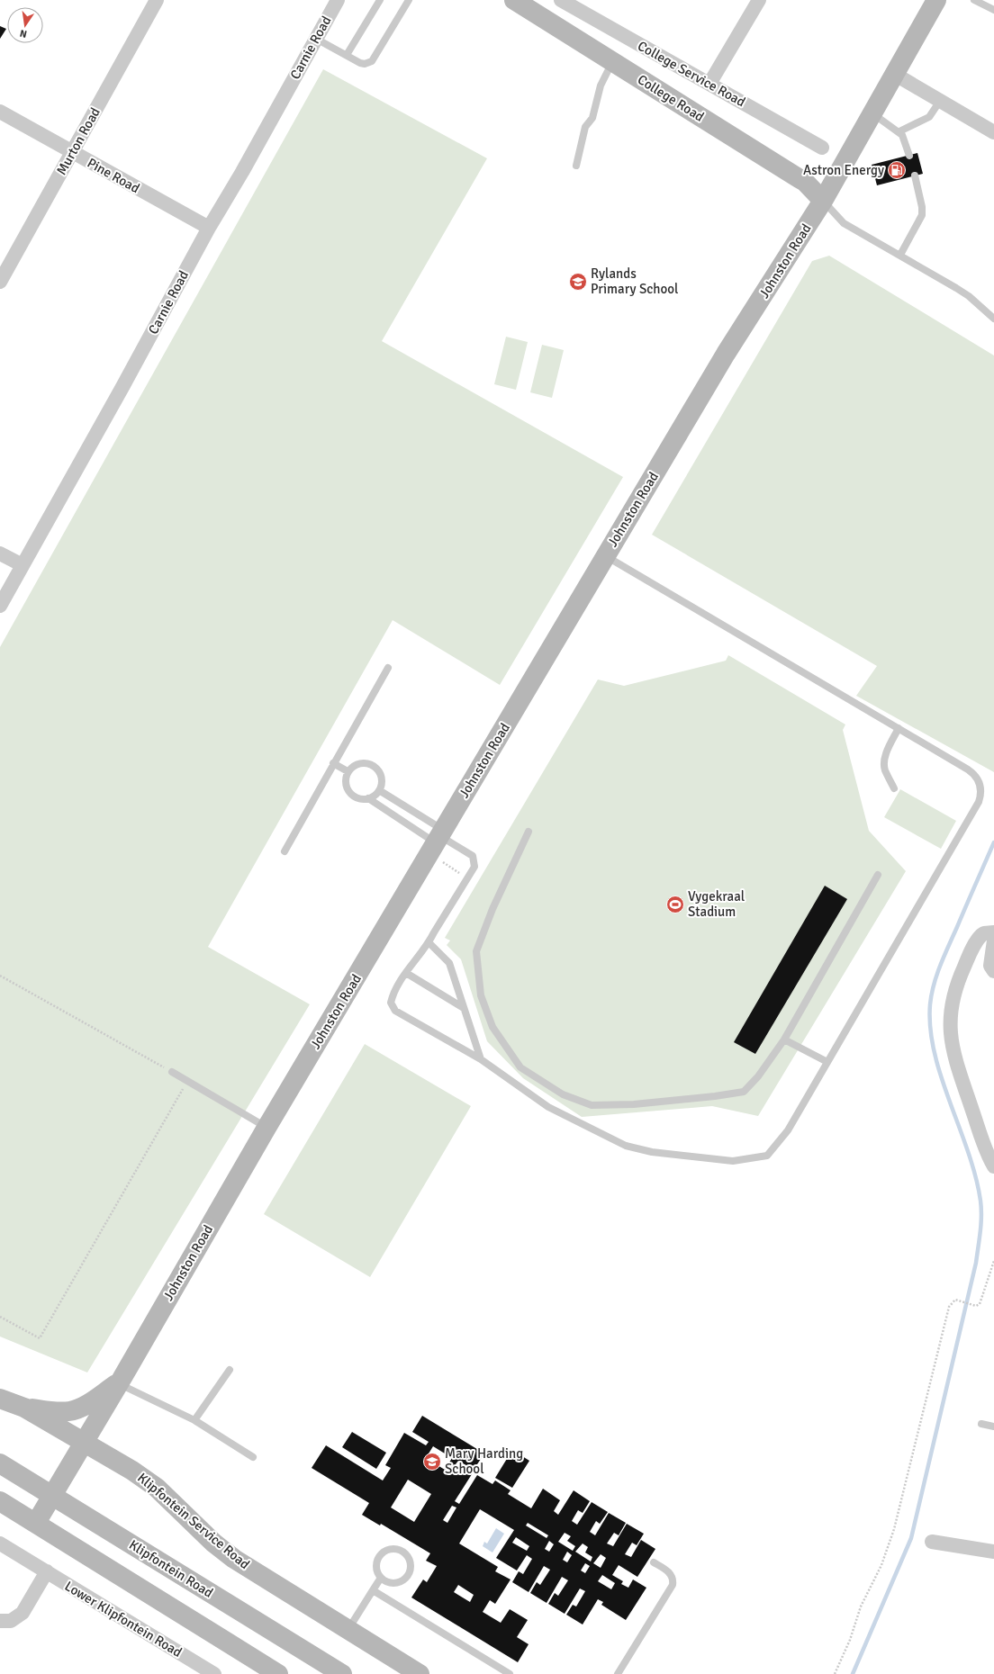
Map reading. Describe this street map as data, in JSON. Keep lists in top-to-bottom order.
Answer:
{
  "streets": {
    "street": [
      "Carnie Road",
      "College Service Road",
      "College Road",
      "Murton Road",
      "Pine Road",
      "Johnston Road",
      "Klipfontein Service Road",
      "Klipfontein Road",
      "Lower Klipfontein Road"
    ]
  },
  "crossings": [
    ["Carnie Road", "Pine Road"],
    ["College Road", "Johnston Road"],
    ["Murton Road", "Pine Road"],
    ["Johnston Road", "Klipfontein Service Road"],
    ["Johnston Road", "Klipfontein Road"]
  ],
  "places": {
    "fuel station": ["Astron Energy"],
    "school or university": ["Rylands Primary School", "Mary Harding School"],
    "sports": ["Vygekraal Stadium"]
  },
  "north": "bottom"
}
